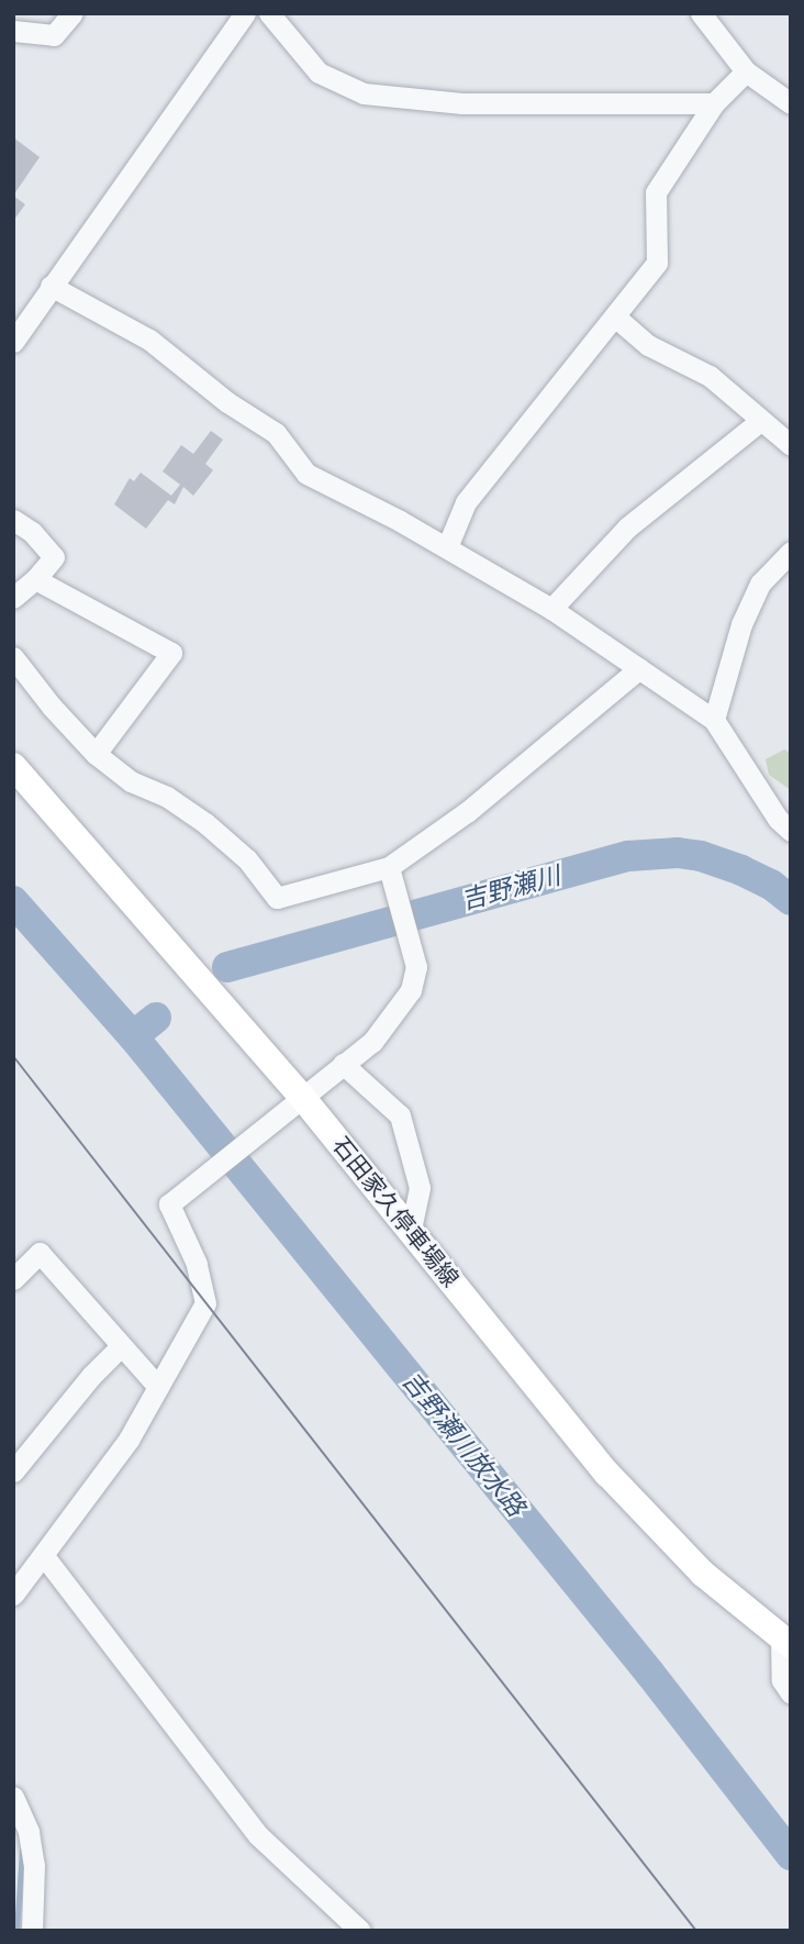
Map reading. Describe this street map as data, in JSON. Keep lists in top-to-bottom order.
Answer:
{
  "streets": {
    "main road": ["石田家久停車場線"]
  },
  "water": ["吉野瀬川", "吉野瀬川放水路"]
}
